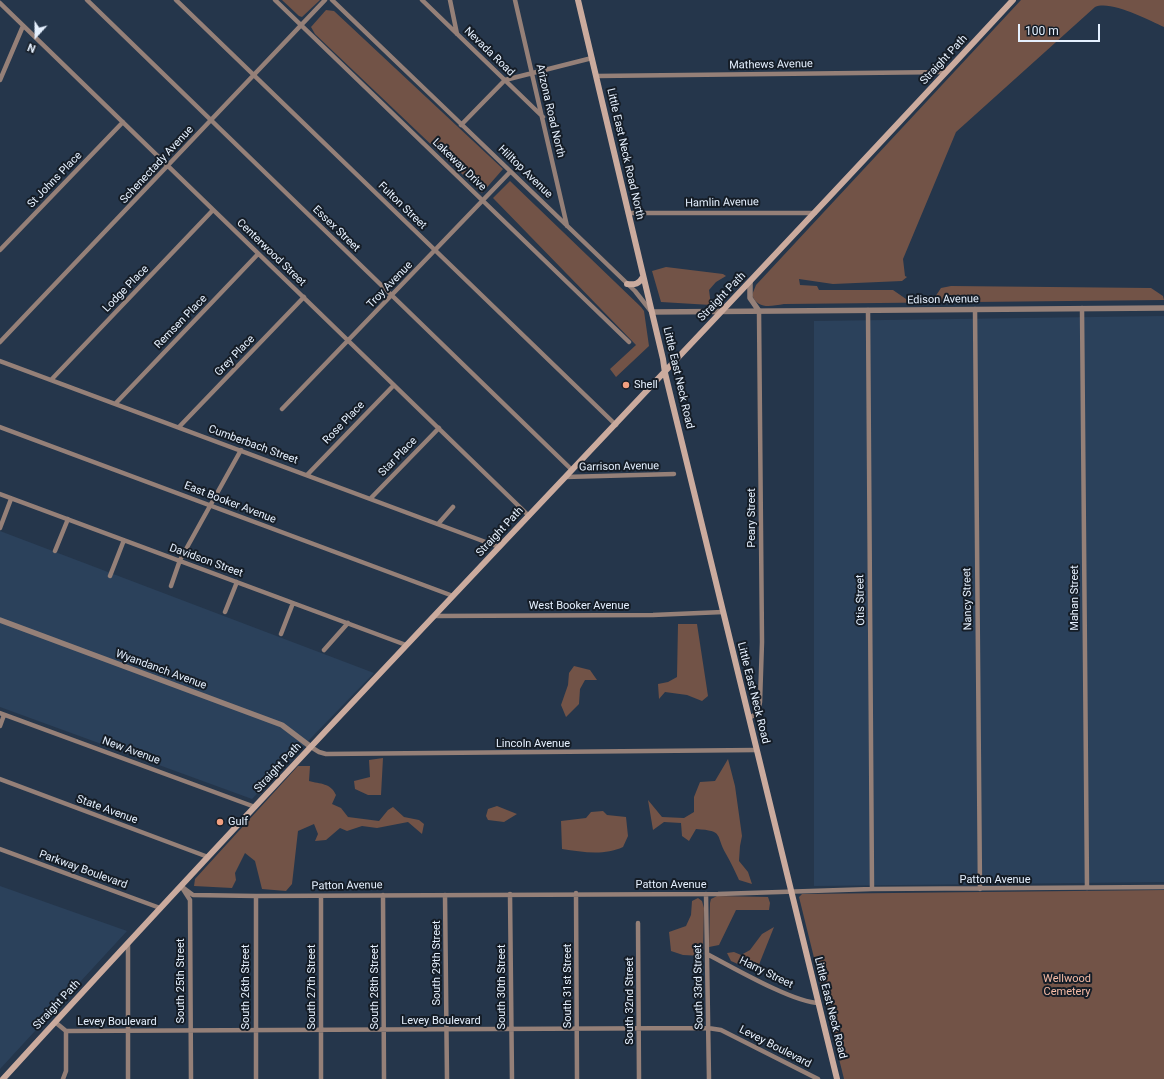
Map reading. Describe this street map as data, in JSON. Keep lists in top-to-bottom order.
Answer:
{
  "streets": {
    "main road": ["Straight Path", "Little East Neck Road North", "Little East Neck Road"],
    "street": [
      "Nevada Road",
      "Mathews Avenue",
      "Arizona Road North",
      "Schenectady Avenue",
      "Lakeway Drive",
      "Hilltop Avenue",
      "St Johns Place",
      "Hamlin Avenue",
      "Fulton Street",
      "Essex Street",
      "Centerwood Street",
      "Troy Avenue",
      "Lodge Place",
      "Edison Avenue",
      "Remsen Place",
      "Grey Place",
      "Rose Place",
      "Cumberbach Street",
      "Star Place",
      "Garrison Avenue",
      "East Booker Avenue",
      "Peary Street",
      "Davidson Street",
      "Mahan Street",
      "Nancy Street",
      "Otis Street",
      "West Booker Avenue",
      "Wyandanch Avenue",
      "Lincoln Avenue",
      "New Avenue",
      "State Avenue",
      "Parkway Boulevard",
      "Patton Avenue",
      "South 29th Street",
      "Harry Street",
      "South 25th Street",
      "South 31st Street",
      "South 26th Street",
      "South 27th Street",
      "South 28th Street",
      "South 30th Street",
      "South 33rd Street",
      "South 32nd Street",
      "Levey Boulevard"
    ]
  },
  "crossings": [
    ["Nevada Road", "Arizona Road North"],
    ["Straight Path", "Mathews Avenue"],
    ["Straight Path", "Hamlin Avenue"],
    ["Straight Path", "Fulton Street"],
    ["Straight Path", "Essex Street"],
    ["Straight Path", "Centerwood Street"],
    ["Straight Path", "Edison Avenue"],
    ["Straight Path", "Little East Neck Road"],
    ["Straight Path", "Cumberbach Street"],
    ["Straight Path", "Garrison Avenue"],
    ["Straight Path", "East Booker Avenue"],
    ["Straight Path", "Davidson Street"],
    ["Straight Path", "West Booker Avenue"],
    ["Straight Path", "Wyandanch Avenue"],
    ["Straight Path", "Lincoln Avenue"],
    ["Straight Path", "New Avenue"],
    ["Straight Path", "State Avenue"],
    ["Straight Path", "Parkway Boulevard"],
    ["Straight Path", "Patton Avenue"],
    ["Straight Path", "South 25th Street"],
    ["Straight Path", "Levey Boulevard"],
    ["Mathews Avenue", "Little East Neck Road North"],
    ["Arizona Road North", "Hilltop Avenue"],
    ["Little East Neck Road North", "Hilltop Avenue"],
    ["Little East Neck Road North", "Hamlin Avenue"],
    ["Little East Neck Road North", "Little East Neck Road"],
    ["Schenectady Avenue", "Lakeway Drive"],
    ["Schenectady Avenue", "Fulton Street"],
    ["Schenectady Avenue", "Essex Street"],
    ["Schenectady Avenue", "Centerwood Street"],
    ["Lakeway Drive", "Troy Avenue"],
    ["Hilltop Avenue", "Troy Avenue"],
    ["Hilltop Avenue", "Little East Neck Road"],
    ["St Johns Place", "Centerwood Street"],
    ["Fulton Street", "Troy Avenue"],
    ["Essex Street", "Troy Avenue"],
    ["Centerwood Street", "Troy Avenue"],
    ["Centerwood Street", "Lodge Place"],
    ["Centerwood Street", "Remsen Place"],
    ["Centerwood Street", "Grey Place"],
    ["Centerwood Street", "Rose Place"],
    ["Centerwood Street", "Star Place"],
    ["Lodge Place", "Cumberbach Street"],
    ["Edison Avenue", "Peary Street"],
    ["Edison Avenue", "Mahan Street"],
    ["Edison Avenue", "Nancy Street"],
    ["Edison Avenue", "Otis Street"],
    ["Remsen Place", "Cumberbach Street"],
    ["Grey Place", "Cumberbach Street"],
    ["Little East Neck Road", "Peary Street"],
    ["Little East Neck Road", "West Booker Avenue"],
    ["Little East Neck Road", "Lincoln Avenue"],
    ["Little East Neck Road", "Patton Avenue"],
    ["Little East Neck Road", "Harry Street"],
    ["Rose Place", "Cumberbach Street"],
    ["Cumberbach Street", "Star Place"],
    ["Mahan Street", "Patton Avenue"],
    ["Nancy Street", "Patton Avenue"],
    ["Otis Street", "Patton Avenue"],
    ["Wyandanch Avenue", "Lincoln Avenue"],
    ["Patton Avenue", "South 29th Street"],
    ["Patton Avenue", "South 25th Street"],
    ["Patton Avenue", "South 31st Street"],
    ["Patton Avenue", "South 26th Street"],
    ["Patton Avenue", "South 27th Street"],
    ["Patton Avenue", "South 28th Street"],
    ["Patton Avenue", "South 30th Street"],
    ["Patton Avenue", "South 33rd Street"],
    ["South 29th Street", "Levey Boulevard"],
    ["Harry Street", "South 33rd Street"],
    ["South 25th Street", "Levey Boulevard"],
    ["South 31st Street", "Levey Boulevard"],
    ["South 26th Street", "Levey Boulevard"],
    ["South 27th Street", "Levey Boulevard"],
    ["South 28th Street", "Levey Boulevard"],
    ["South 30th Street", "Levey Boulevard"],
    ["South 33rd Street", "Levey Boulevard"],
    ["South 32nd Street", "Levey Boulevard"]
  ],
  "parks": ["Wellwood Cemetery"],
  "places": ["Shell", "Gulf"],
  "scale_bar": "100 m",
  "north": "bottom"
}
